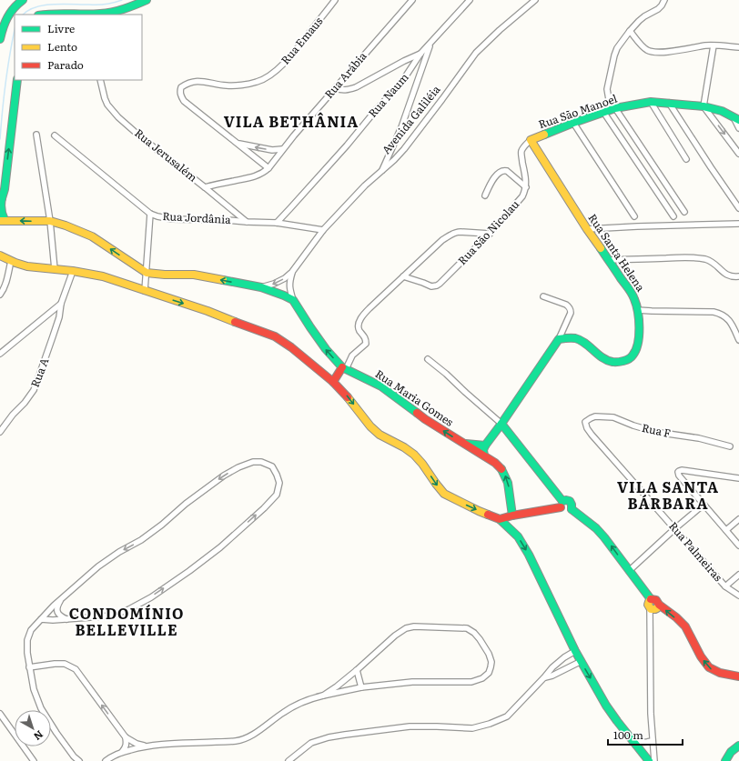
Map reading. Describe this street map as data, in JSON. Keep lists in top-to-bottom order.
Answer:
{
  "streets": {
    "street": [
      "Rua Emaus",
      "Rua Arábia",
      "Rua Naum",
      "Rua São Manoel",
      "Avenida Galiléia",
      "Rua Jerusalém",
      "Rua Jordânia",
      "Rua São Nicolau",
      "Rua Santa Helena",
      "Rua A",
      "Rua Maria Gomes",
      "Rua F",
      "Rua Palmeiras"
    ]
  },
  "crossings": [
    ["Rua Arábia", "Rua Jerusalém"],
    ["Rua Naum", "Rua Jordânia"],
    ["Rua São Manoel", "Rua Santa Helena"],
    ["Avenida Galiléia", "Rua Jordânia"],
    ["Rua Jerusalém", "Rua Jordânia"],
    ["Rua F", "Rua Palmeiras"]
  ],
  "districts": ["VILA BETHÂNIA", "VILA SANTA BÁRBARA", "CONDOMÍNIO BELLEVILLE"],
  "legend": ["Livre", "Lento", "Parado"],
  "scale_bar": "100 m",
  "north": "bottom right"
}
